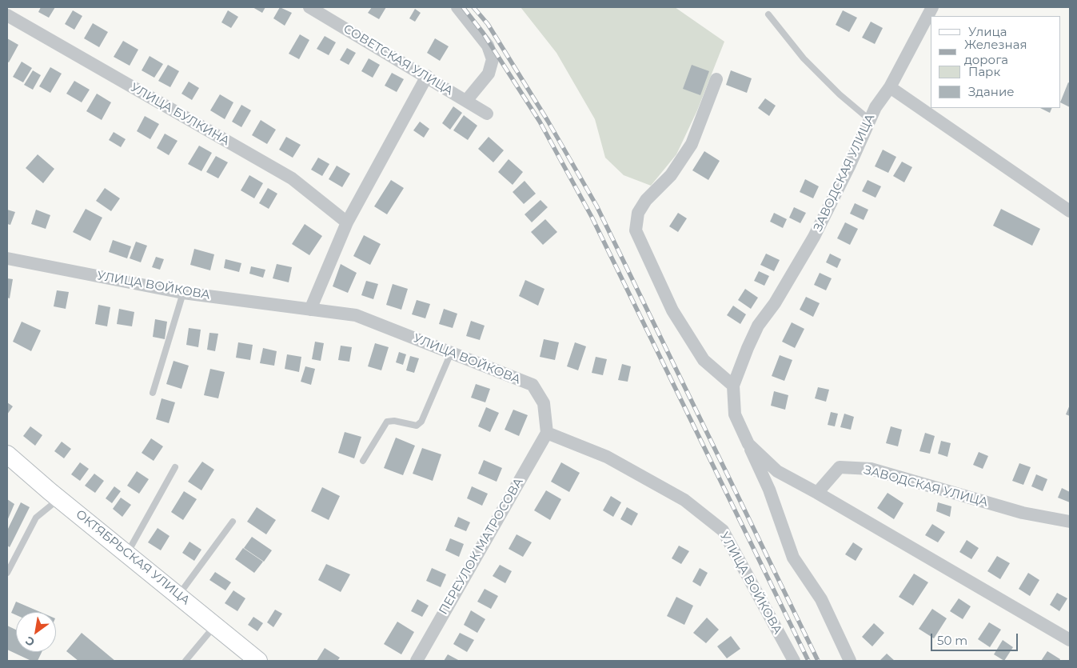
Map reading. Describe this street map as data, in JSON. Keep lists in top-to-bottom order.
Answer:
{
  "streets": {
    "main road": ["ОКТЯБРЬСКАЯ УЛИЦА"],
    "street": [
      "СОВЕТСКАЯ УЛИЦА",
      "УЛИЦА БУЛКИНА",
      "ЗАВОДСКАЯ УЛИЦА",
      "УЛИЦА ВОЙКОВА",
      "ПЕРЕУЛОК МАТРОСОВА"
    ]
  },
  "crossings": [
    ["УЛИЦА ВОЙКОВА", "ПЕРЕУЛОК МАТРОСОВА"]
  ],
  "legend": [
    "Улица",
    "Железная дорога",
    "Парк",
    "Здание"
  ],
  "scale_bar": "50 m",
  "north": "bottom left"
}
